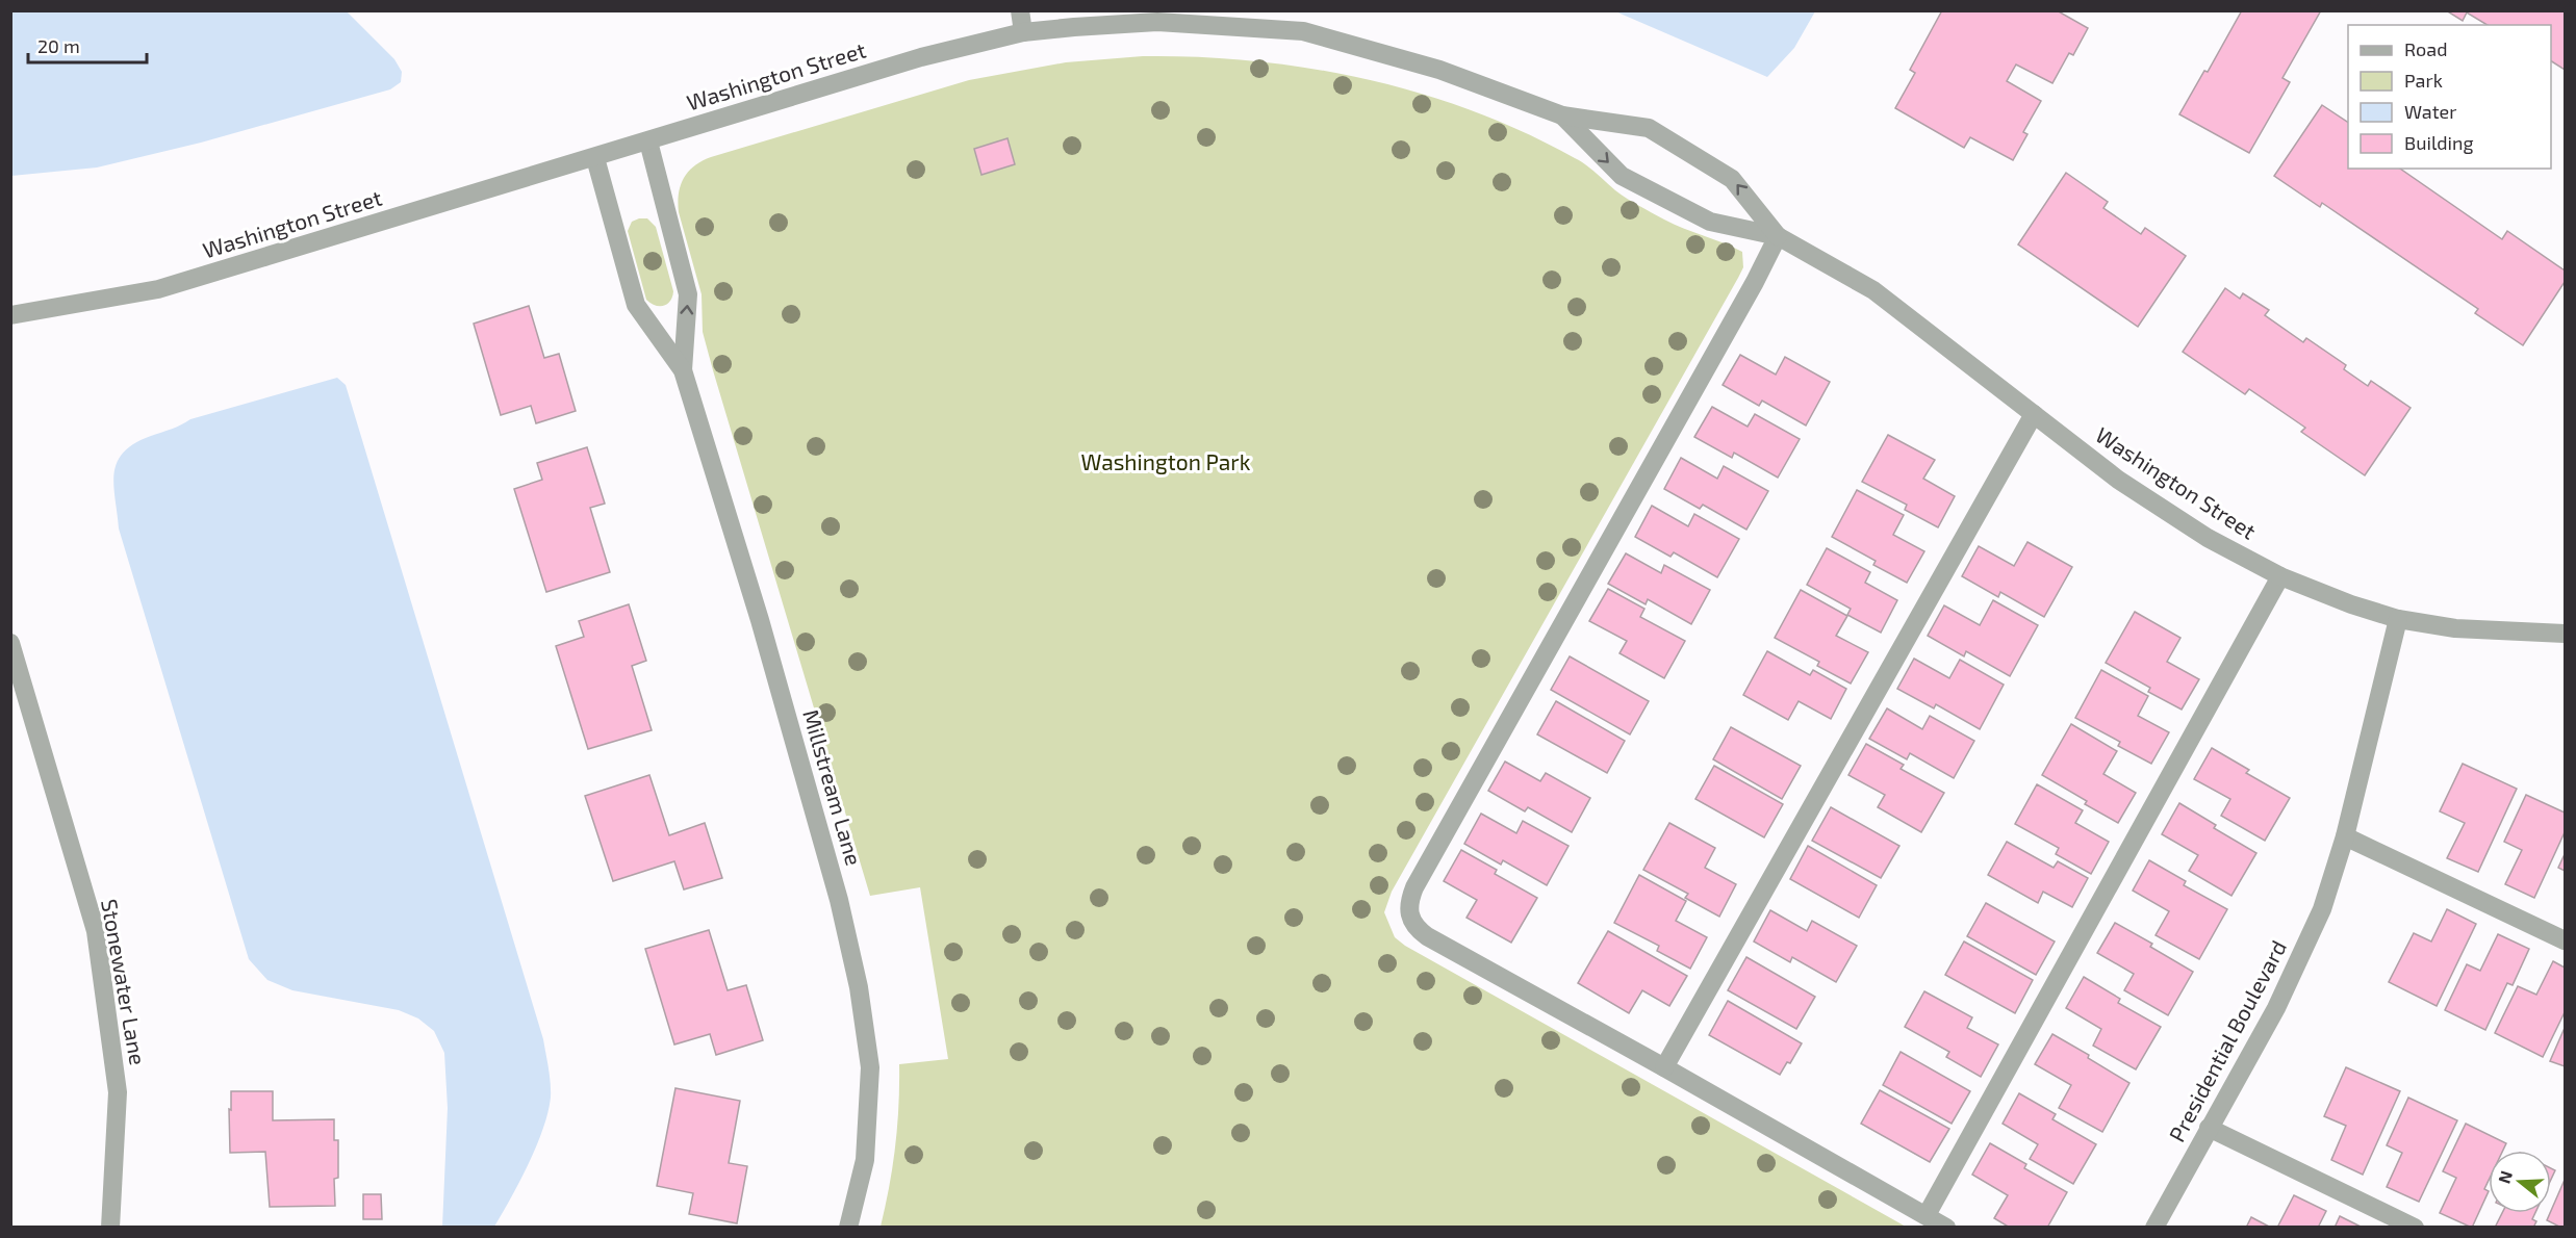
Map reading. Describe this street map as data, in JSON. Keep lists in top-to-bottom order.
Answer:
{
  "streets": {
    "street": [
      "Washington Street",
      "Millstream Lane",
      "Stonewater Lane",
      "Presidential Boulevard"
    ]
  },
  "crossings": [
    ["Washington Street", "Millstream Lane"],
    ["Washington Street", "Presidential Boulevard"]
  ],
  "parks": ["Washington Park"],
  "legend": [
    "Road",
    "Park",
    "Water",
    "Building"
  ],
  "scale_bar": "20 m",
  "north": "left"
}
